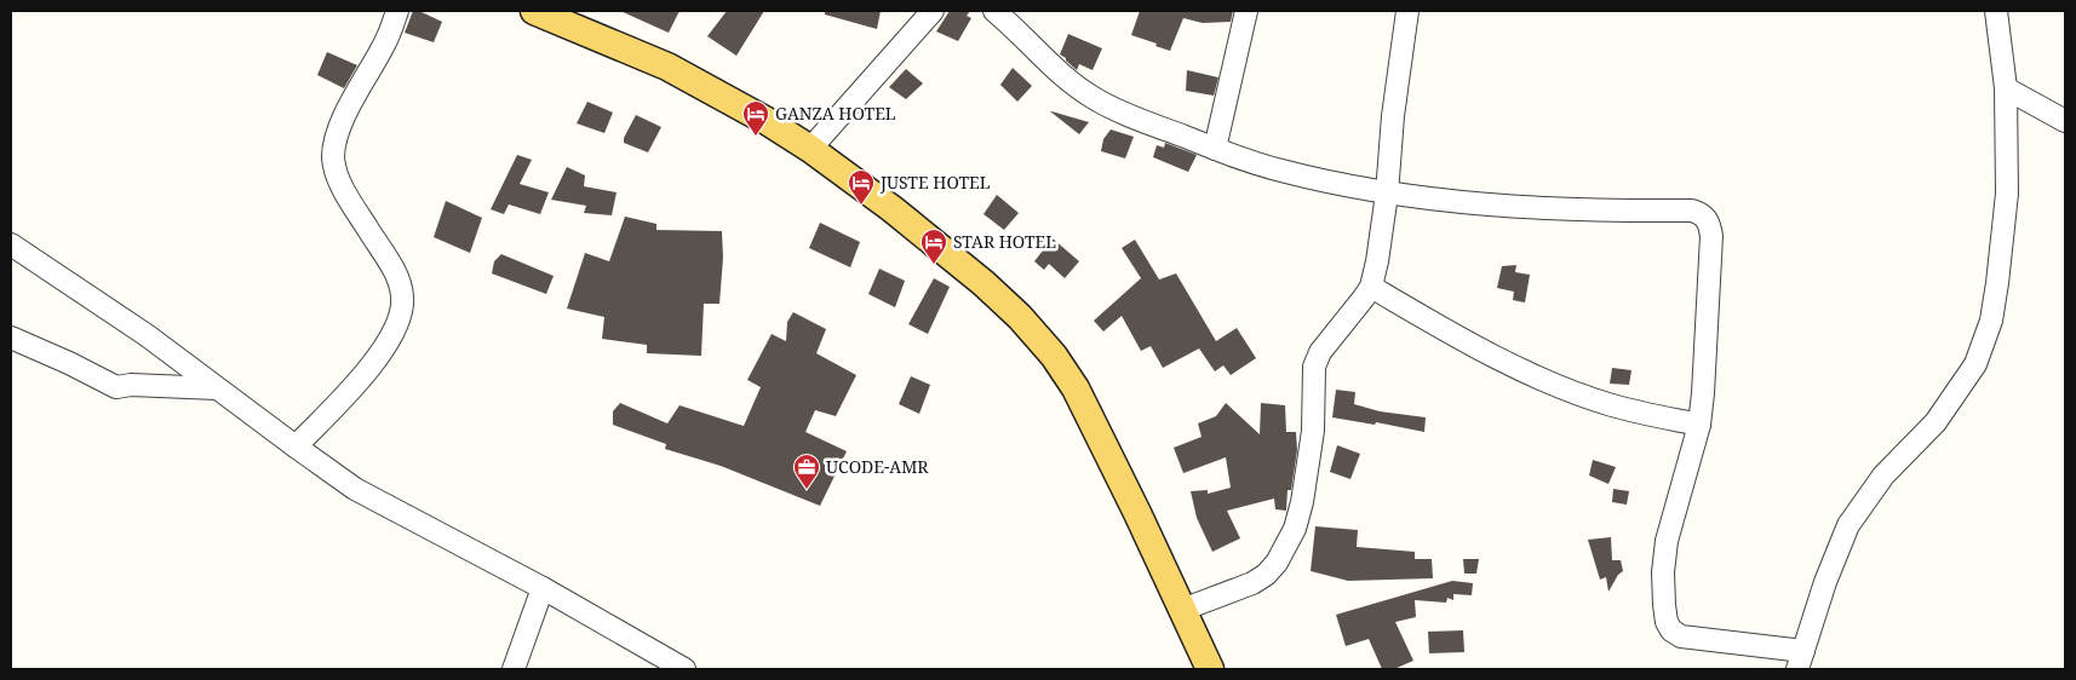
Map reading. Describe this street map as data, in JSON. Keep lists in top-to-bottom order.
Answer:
{
  "places": {
    "hotel": ["GANZA HOTEL", "JUSTE HOTEL", "STAR HOTEL"],
    "office": ["UCODE-AMR"]
  }
}
